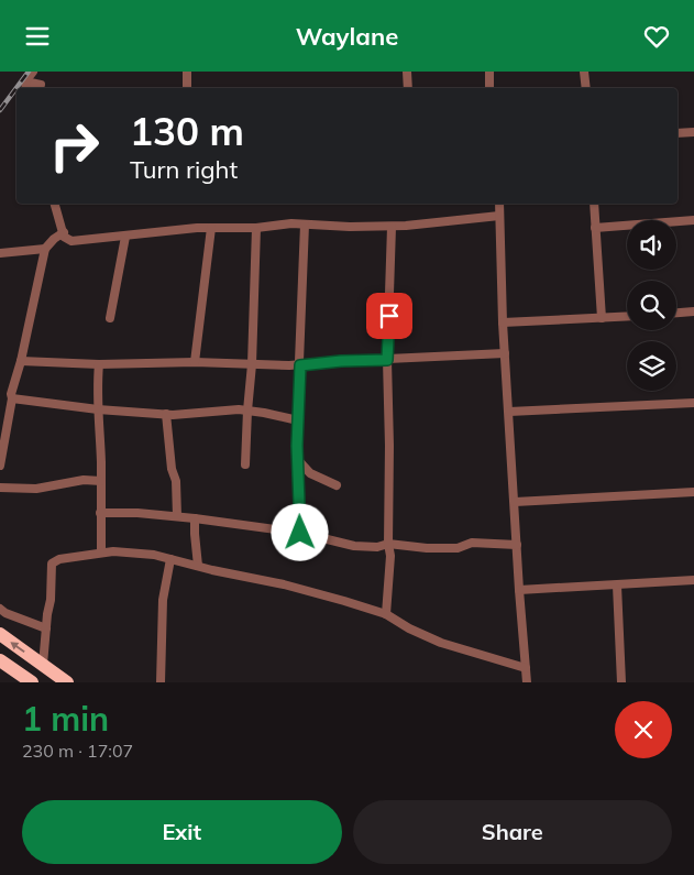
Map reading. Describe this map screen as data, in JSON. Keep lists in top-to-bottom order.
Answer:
{
  "page": {
    "header": "Waylane",
    "turn": ["130 m", "Turn right"],
    "heading": ["1 min", "230 m · 17:07"],
    "buttons": ["Exit", "Share"]
  }
}
